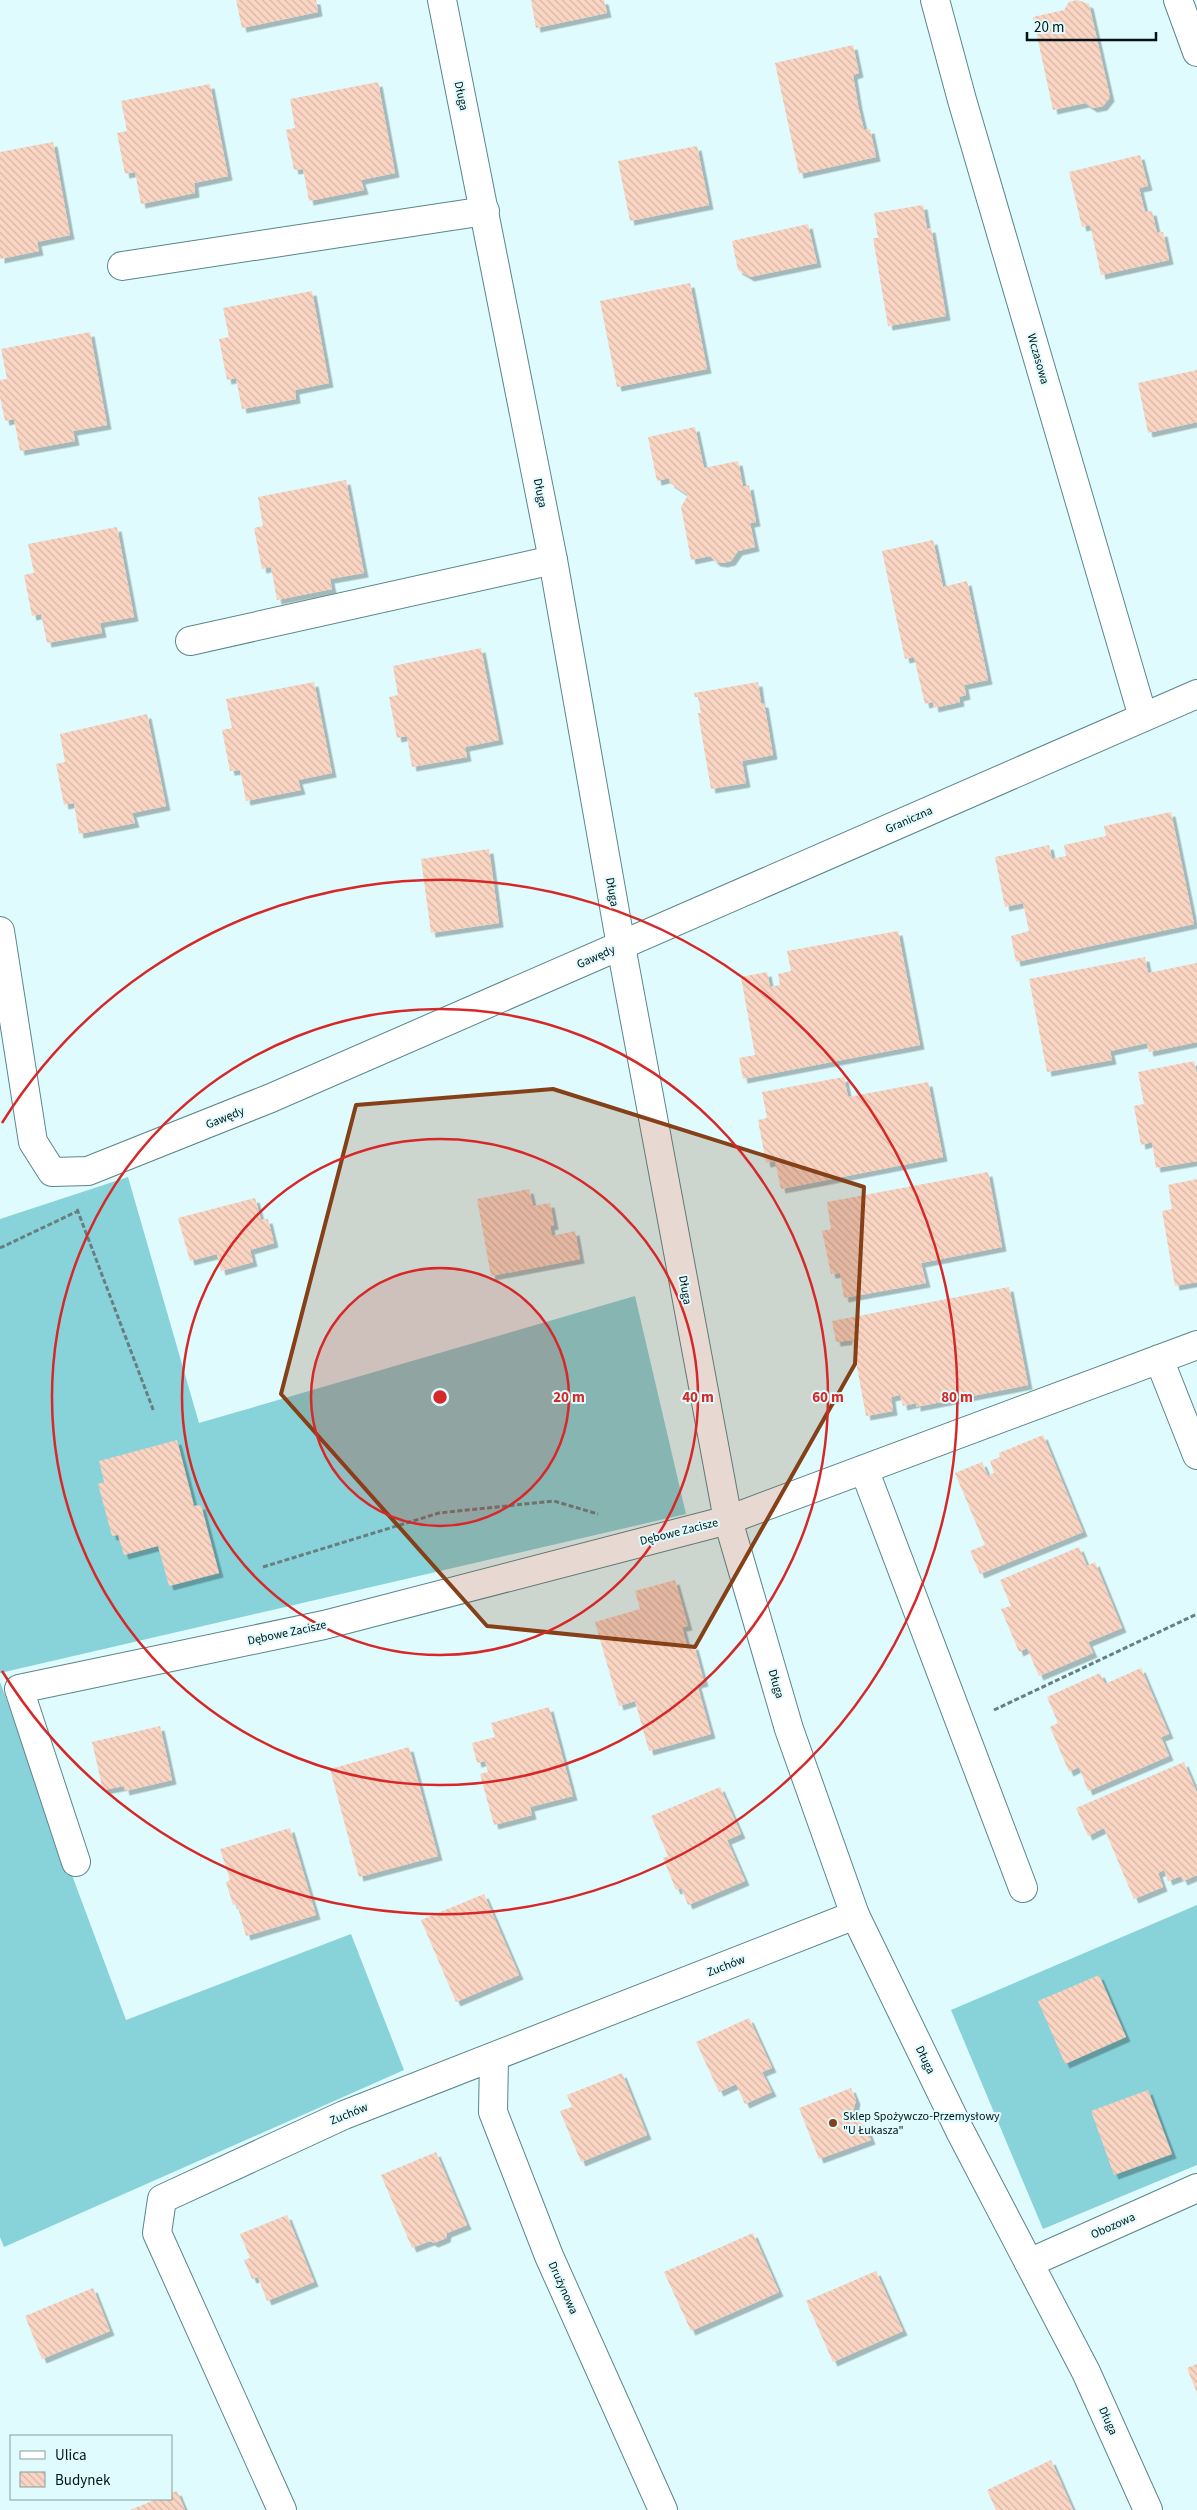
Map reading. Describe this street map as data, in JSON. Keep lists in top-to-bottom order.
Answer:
{
  "streets": {
    "street": [
      "Długa",
      "Wczasowa",
      "Graniczna",
      "Gawędy",
      "Dębowe Zacisze",
      "Zuchów",
      "Obozowa",
      "Drużynowa"
    ]
  },
  "crossings": [
    ["Długa", "Graniczna"],
    ["Długa", "Gawędy"],
    ["Długa", "Dębowe Zacisze"],
    ["Długa", "Zuchów"],
    ["Długa", "Obozowa"],
    ["Wczasowa", "Graniczna"],
    ["Graniczna", "Gawędy"],
    ["Zuchów", "Drużynowa"]
  ],
  "places": ["Sklep Spożywczo-Przemysłowy \"U Łukasza\""],
  "legend": ["Ulica", "Budynek"],
  "scale_bar": "20 m",
  "rings": [
    "20 m",
    "40 m",
    "60 m",
    "80 m"
  ]
}
